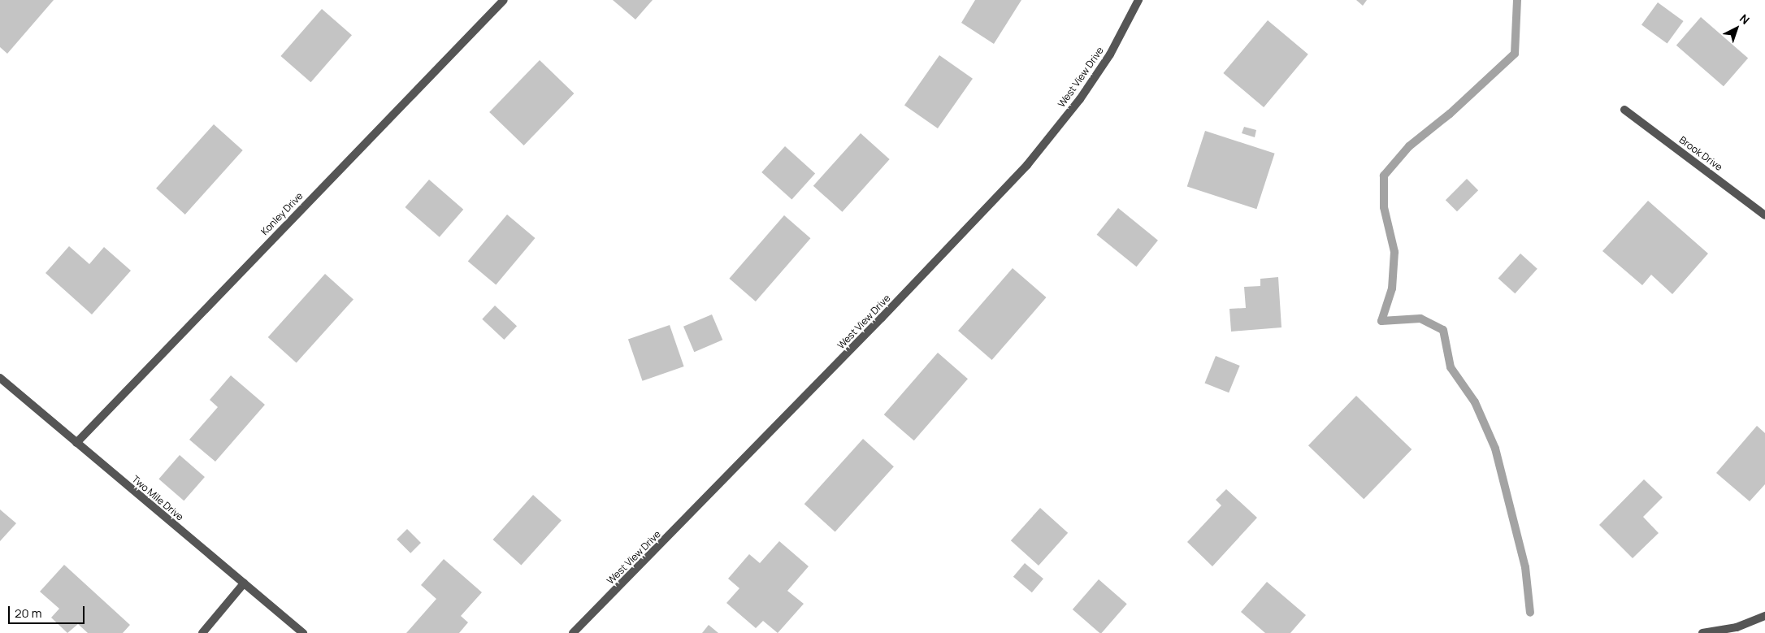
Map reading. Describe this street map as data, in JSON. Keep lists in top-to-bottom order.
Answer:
{
  "streets": {
    "street": [
      "West View Drive",
      "Brook Drive",
      "Konley Drive",
      "Two Mile Drive"
    ]
  },
  "crossings": [
    ["Konley Drive", "Two Mile Drive"]
  ],
  "scale_bar": "20 m",
  "north": "top right"
}
